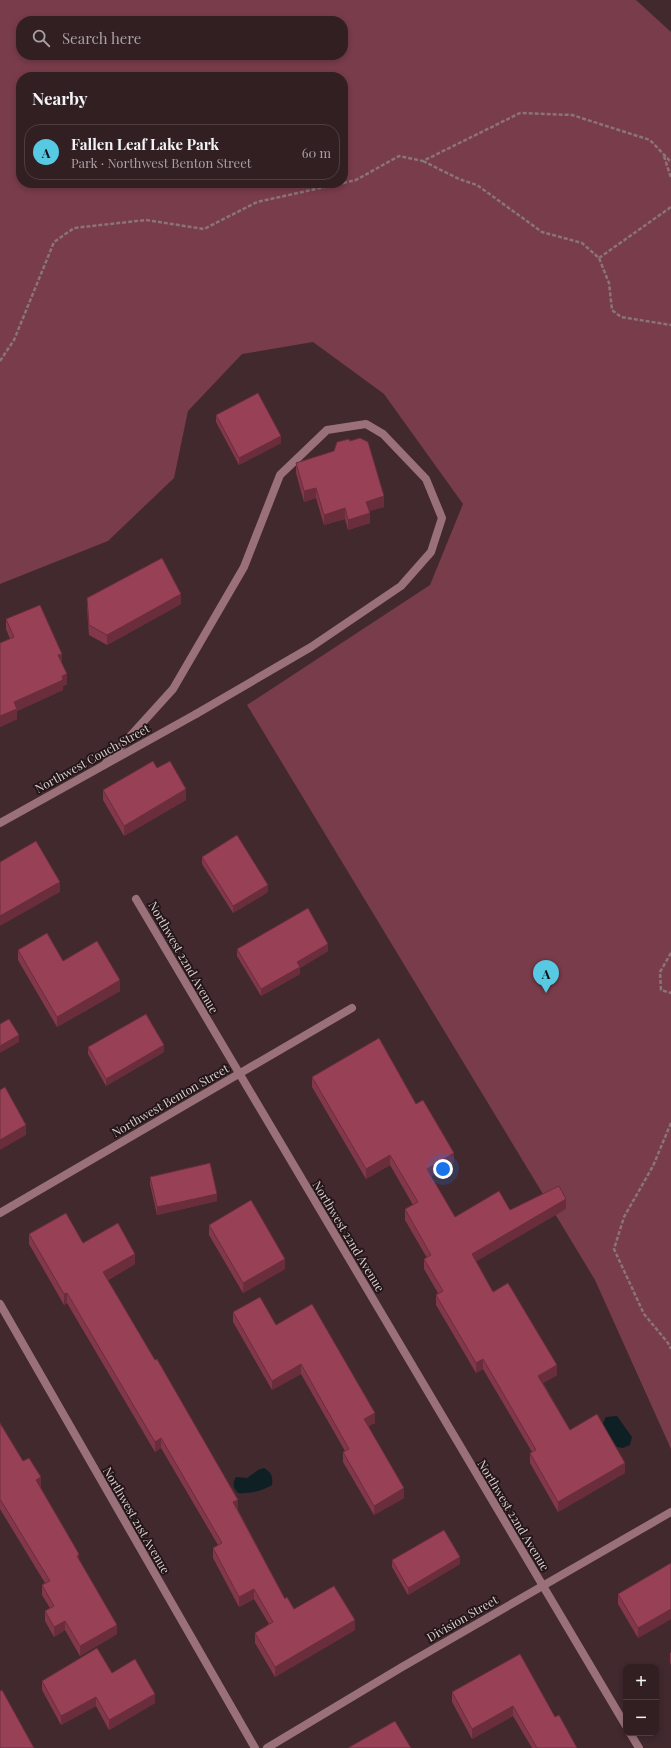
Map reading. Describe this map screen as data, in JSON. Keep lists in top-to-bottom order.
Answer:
{
  "streets": {
    "street": [
      "Northwest Couch Street",
      "Northwest 22nd Avenue",
      "Northwest Benton Street",
      "Northwest 21st Avenue",
      "Division Street"
    ]
  },
  "crossings": [
    ["Northwest 22nd Avenue", "Northwest Benton Street"],
    ["Northwest 22nd Avenue", "Division Street"]
  ],
  "page": {
    "search": "Search here",
    "heading": "Nearby",
    "list": [
      {
        "mark": "A",
        "name": "Fallen Leaf Lake Park",
        "note": "Park · Northwest Benton Street",
        "value": "60 m"
      }
    ],
    "pins": "A",
    "map_buttons": ["+", "−"]
  }
}
